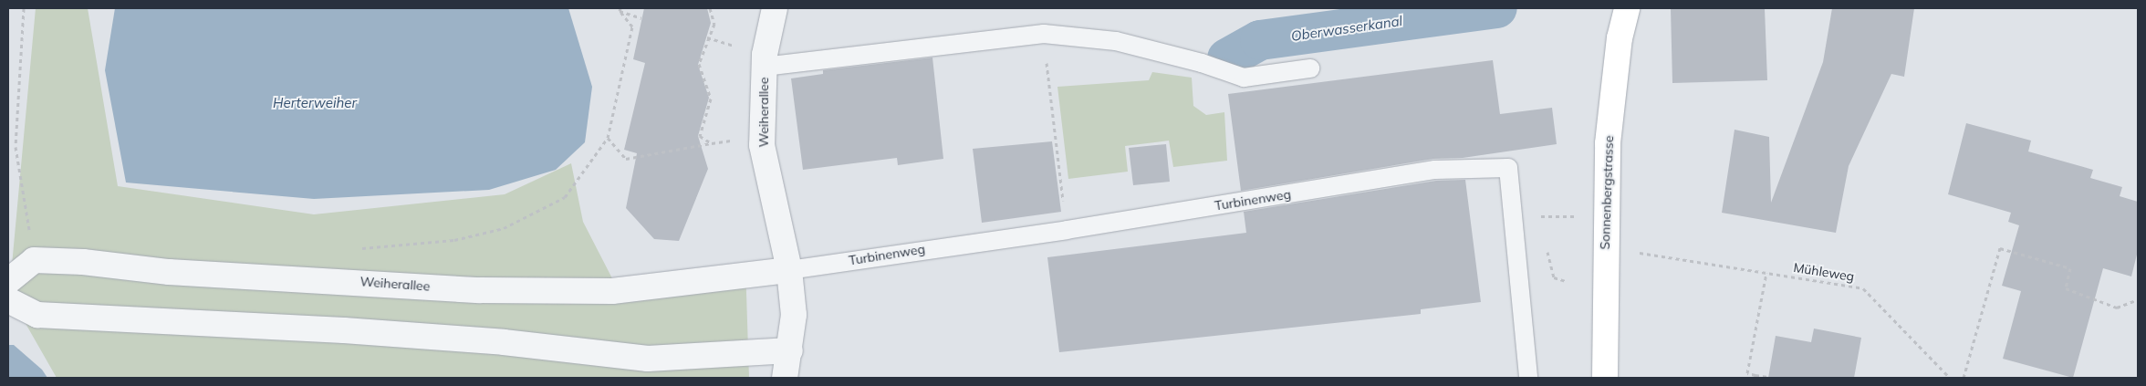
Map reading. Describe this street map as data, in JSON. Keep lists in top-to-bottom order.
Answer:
{
  "streets": {
    "street": ["Weiherallee", "Sonnenbergstrasse"],
    "lane": ["Turbinenweg"],
    "path": ["Mühleweg"]
  },
  "crossings": [
    ["Weiherallee", "Turbinenweg"]
  ],
  "water": ["Oberwasserkanal", "Herterweiher"]
}
